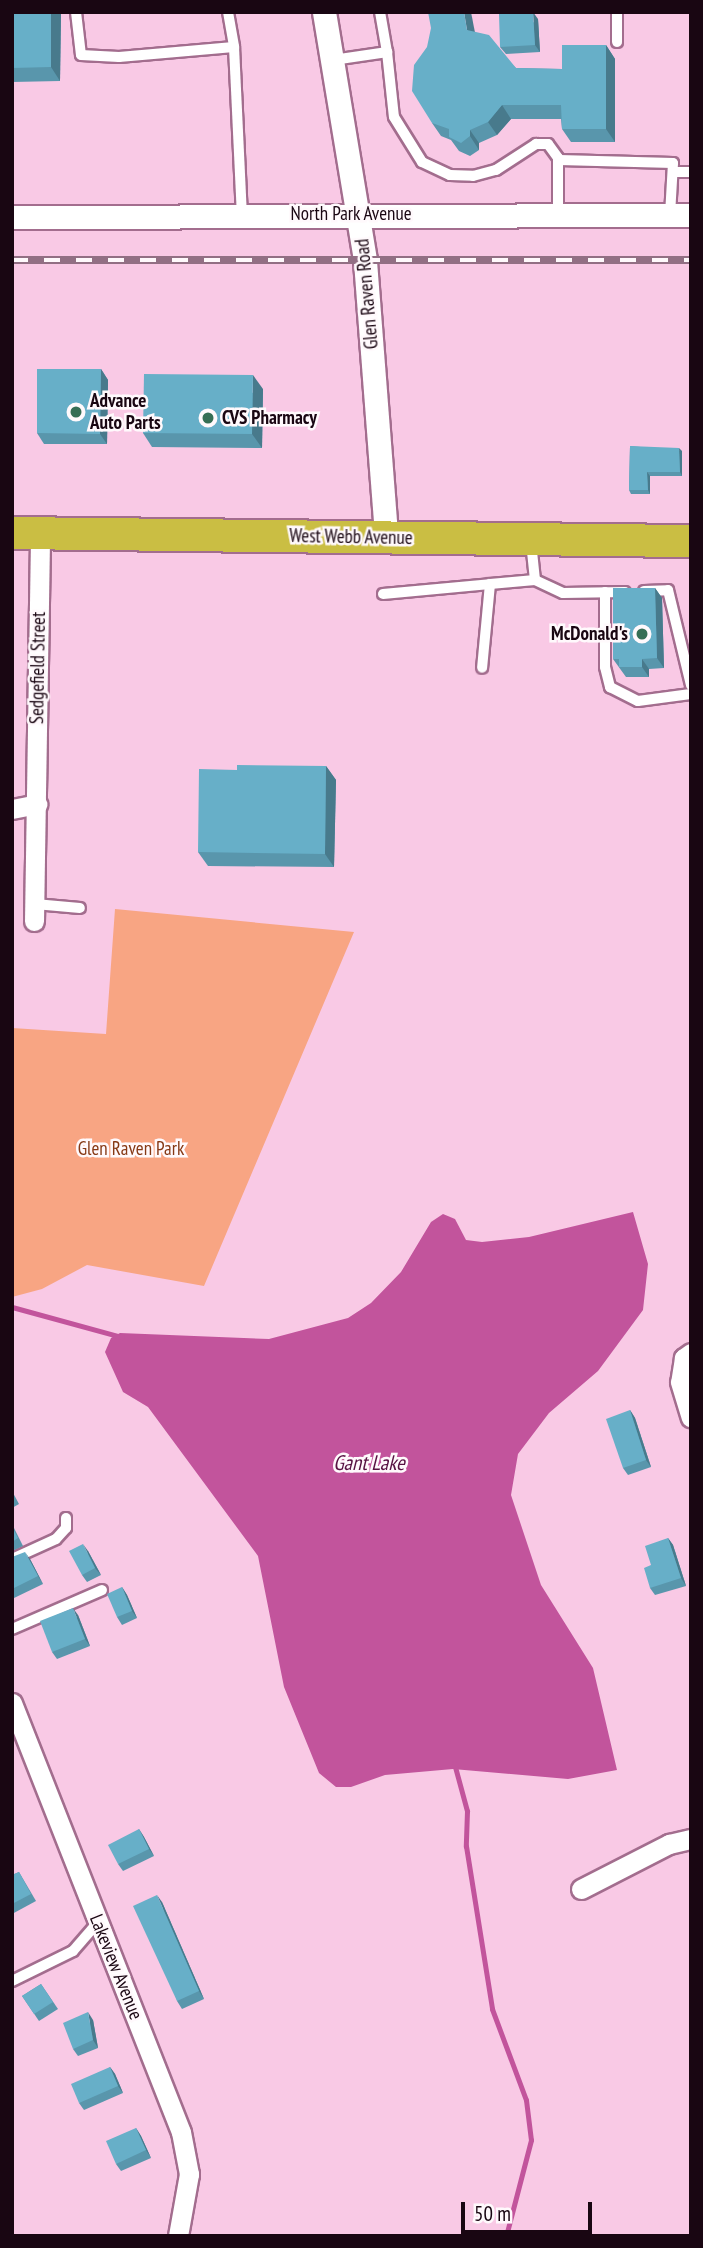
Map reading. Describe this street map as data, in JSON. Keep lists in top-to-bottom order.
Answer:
{
  "streets": {
    "highway": ["West Webb Avenue"],
    "street": [
      "North Park Avenue",
      "Glen Raven Road",
      "Sedgefield Street",
      "Lakeview Avenue"
    ]
  },
  "crossings": [
    ["North Park Avenue", "Glen Raven Road"],
    ["Glen Raven Road", "West Webb Avenue"],
    ["West Webb Avenue", "Sedgefield Street"]
  ],
  "water": ["Gant Lake"],
  "parks": ["Glen Raven Park"],
  "places": ["Advance Auto Parts", "CVS Pharmacy", "McDonald's"],
  "scale_bar": "50 m"
}
